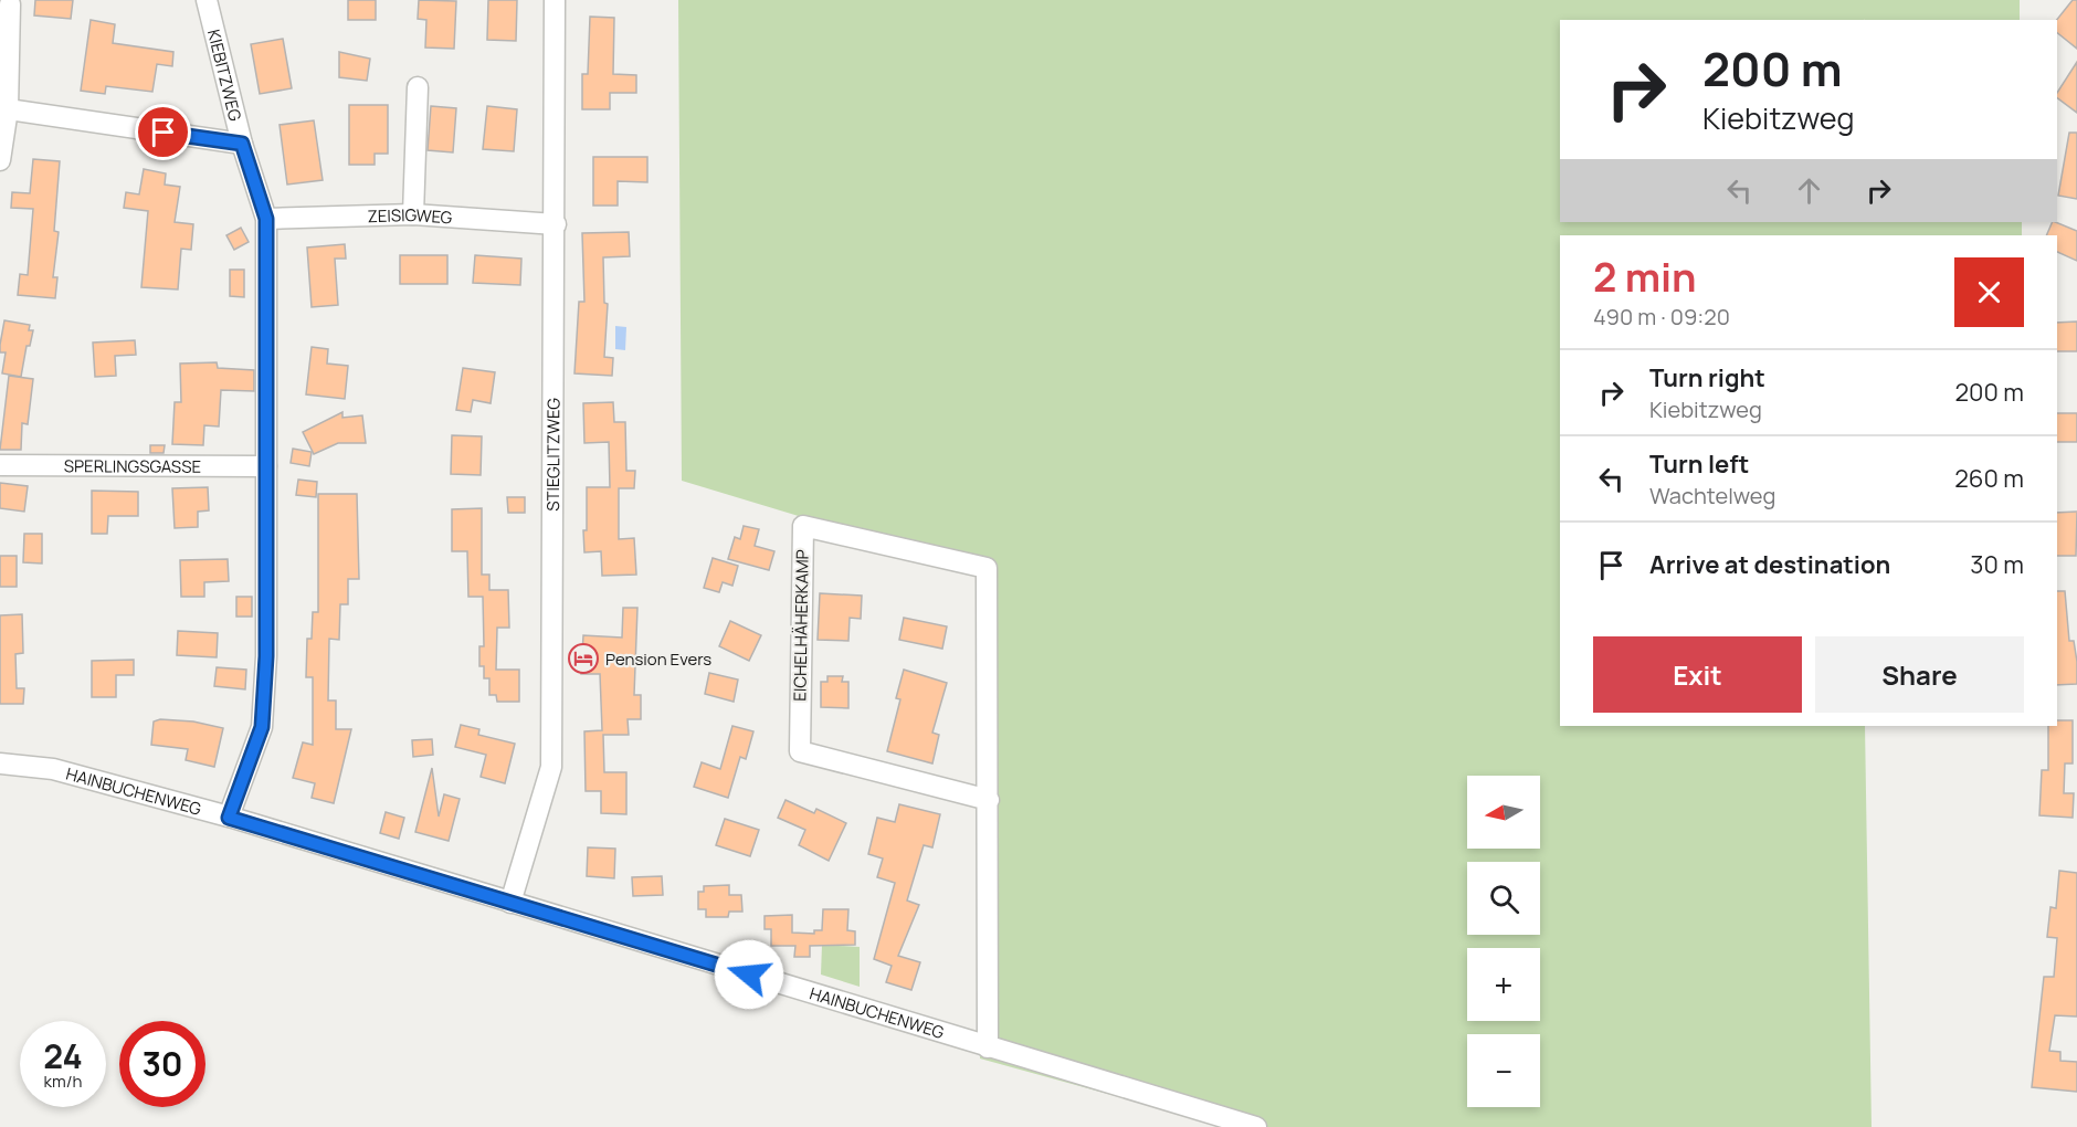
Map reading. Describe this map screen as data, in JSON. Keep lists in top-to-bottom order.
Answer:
{
  "streets": {
    "street": [
      "KIEBITZWEG",
      "ZEISIGWEG",
      "STIEGLITZWEG",
      "SPERLINGSGASSE",
      "EICHELHÄHERKAMP",
      "HAINBUCHENWEG"
    ]
  },
  "crossings": [
    ["KIEBITZWEG", "ZEISIGWEG"],
    ["KIEBITZWEG", "SPERLINGSGASSE"],
    ["KIEBITZWEG", "HAINBUCHENWEG"],
    ["ZEISIGWEG", "STIEGLITZWEG"],
    ["STIEGLITZWEG", "HAINBUCHENWEG"],
    ["EICHELHÄHERKAMP", "HAINBUCHENWEG"]
  ],
  "places": {
    "hotel": ["Pension Evers"]
  },
  "north": "left",
  "page": {
    "turn": ["200 m", "Kiebitzweg"],
    "heading": ["2 min", "490 m · 09:20"],
    "list": [
      {
        "name": "Turn right",
        "note": "Kiebitzweg",
        "value": "200 m"
      },
      {
        "name": "Turn left",
        "note": "Wachtelweg",
        "value": "260 m"
      },
      {
        "name": "Arrive at destination",
        "value": "30 m"
      }
    ],
    "buttons": ["Exit", "Share"],
    "map_buttons": ["+", "−"],
    "speed": "24 km/h",
    "limit": "30"
  }
}
